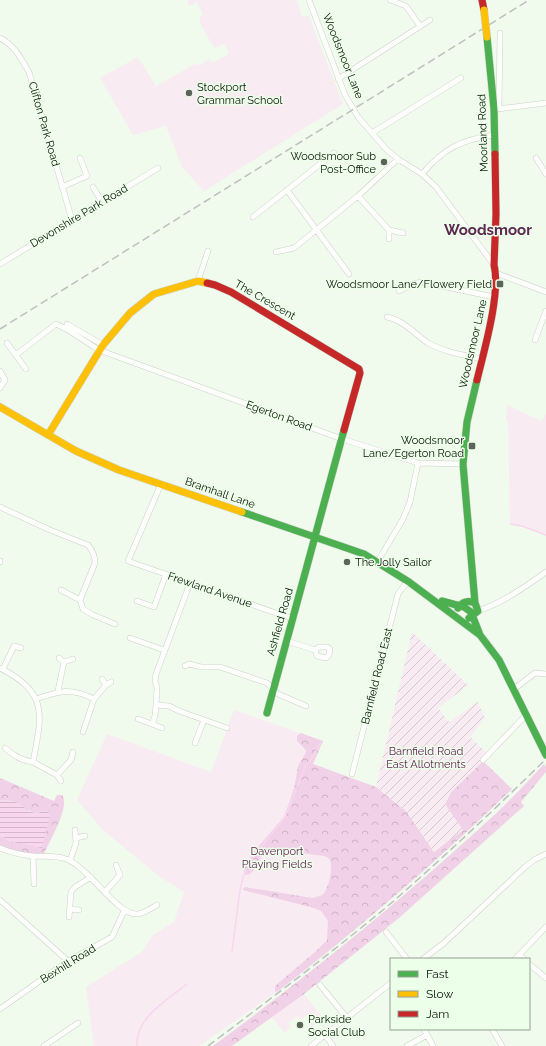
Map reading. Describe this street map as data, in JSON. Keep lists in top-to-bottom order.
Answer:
{
  "streets": {
    "street": [
      "Woodsmoor Lane",
      "Clifton Park Road",
      "Moorland Road",
      "Devonshire Park Road",
      "The Crescent",
      "Egerton Road",
      "Bramhall Lane",
      "Frewland Avenue",
      "Ashfield Road",
      "Barnfield Road East",
      "Bexhill Road"
    ]
  },
  "crossings": [
    ["Woodsmoor Lane", "Moorland Road"],
    ["Woodsmoor Lane", "Egerton Road"],
    ["Woodsmoor Lane", "Bramhall Lane"],
    ["Clifton Park Road", "Devonshire Park Road"],
    ["The Crescent", "Egerton Road"],
    ["The Crescent", "Bramhall Lane"],
    ["The Crescent", "Ashfield Road"],
    ["Bramhall Lane", "Frewland Avenue"],
    ["Bramhall Lane", "Ashfield Road"],
    ["Bramhall Lane", "Barnfield Road East"],
    ["Frewland Avenue", "Ashfield Road"]
  ],
  "districts": ["Woodsmoor"],
  "parks": ["Barnfield Road East Allotments", "Davenport Playing Fields"],
  "places": {
    "other": [
      "Stockport Grammar School",
      "Woodsmoor Sub Post-Office",
      "The Jolly Sailor",
      "Parkside Social Club"
    ],
    "transit": ["Woodsmoor Lane/Flowery Field", "Woodsmoor Lane/Egerton Road"]
  },
  "legend": ["Fast", "Slow", "Jam"]
}
